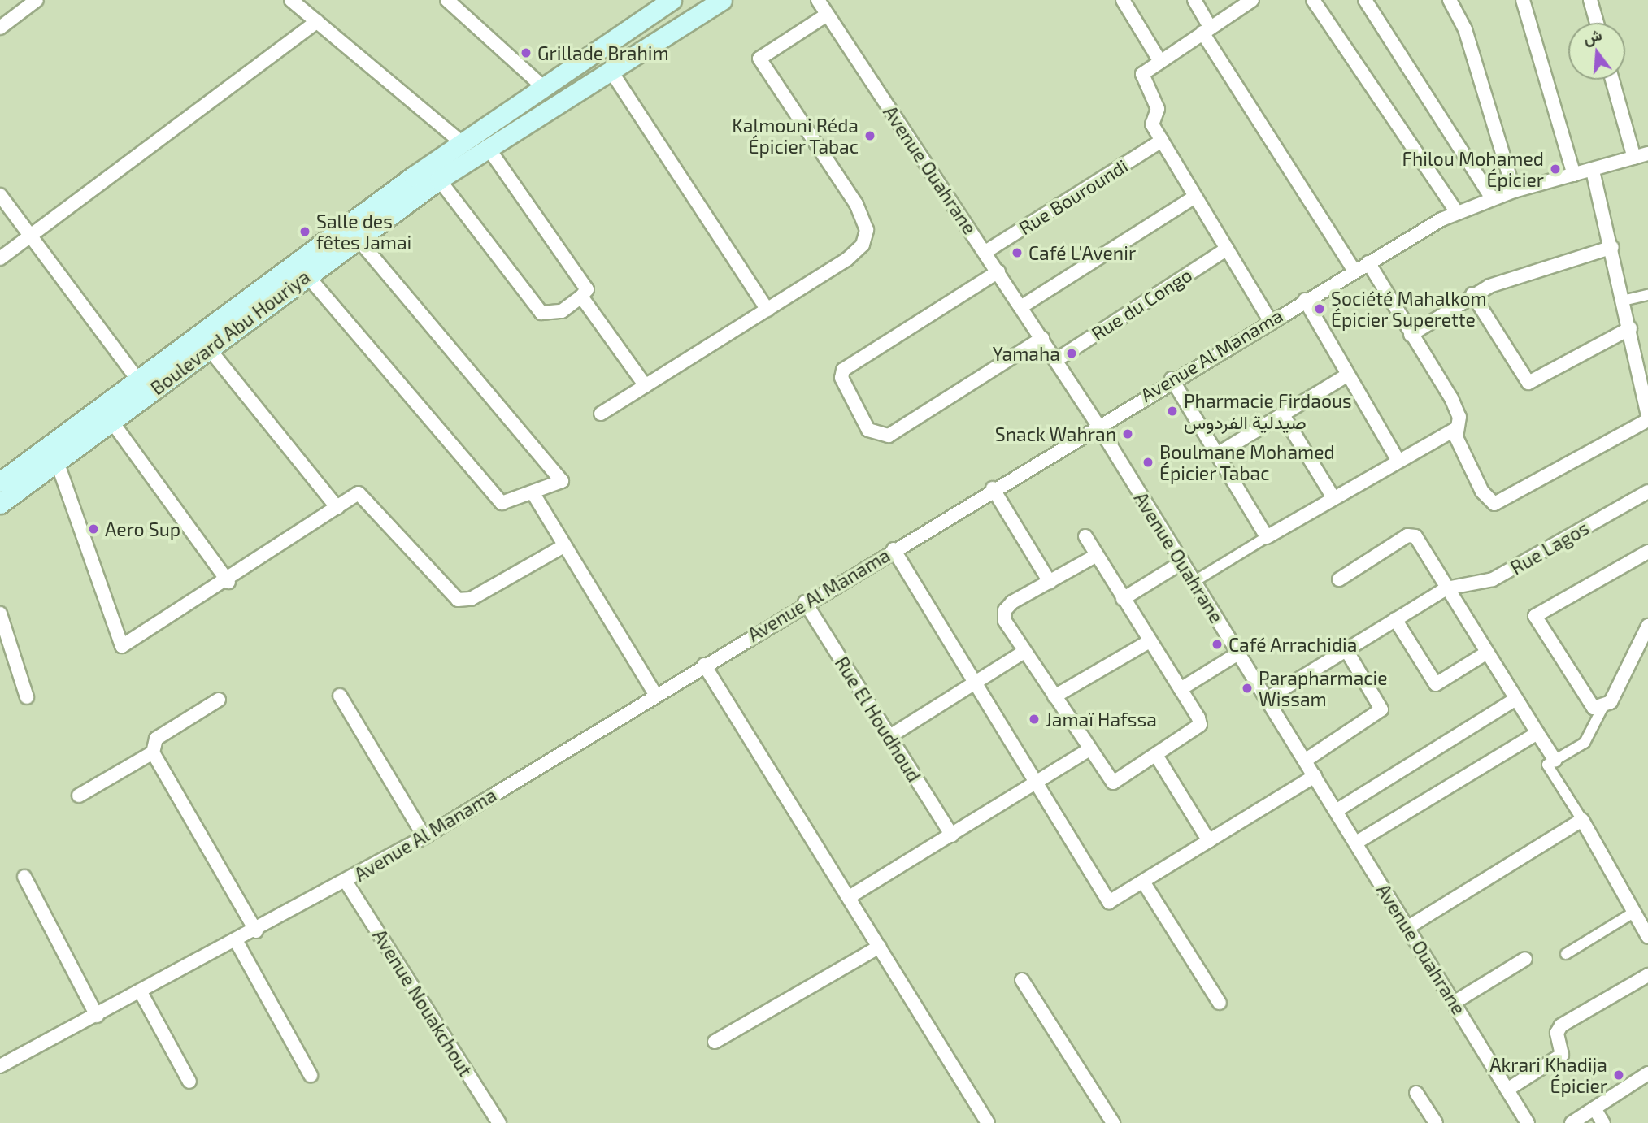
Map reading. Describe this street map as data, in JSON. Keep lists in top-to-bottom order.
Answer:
{
  "streets": {
    "main road": ["Boulevard Abu Houriya"],
    "street": [
      "Avenue Ouahrane",
      "Rue Bouroundi",
      "Rue du Congo",
      "Avenue Al Manama",
      "Rue Lagos",
      "Rue El Houdhoud",
      "Avenue Nouakchout"
    ]
  },
  "crossings": [
    ["Avenue Ouahrane", "Rue Bouroundi"],
    ["Avenue Ouahrane", "Rue du Congo"],
    ["Avenue Ouahrane", "Avenue Al Manama"],
    ["Avenue Ouahrane", "Rue Lagos"],
    ["Avenue Al Manama", "Rue El Houdhoud"],
    ["Avenue Al Manama", "Avenue Nouakchout"]
  ],
  "places": [
    "Grillade Brahim",
    "Kalmouni Réda Épicier Tabac",
    "Fhilou Mohamed Épicier",
    "Salle des fêtes Jamai",
    "Café L'Avenir",
    "Société Mahalkom Épicier Superette",
    "Yamaha",
    "Pharmacie Firdaous صيدلية الفردوس",
    "Snack Wahran",
    "Boulmane Mohamed Épicier Tabac",
    "Aero Sup",
    "Café Arrachidia",
    "Parapharmacie Wissam",
    "Jamaï Hafssa",
    "Akrari Khadija Épicier"
  ],
  "north": "top"
}
